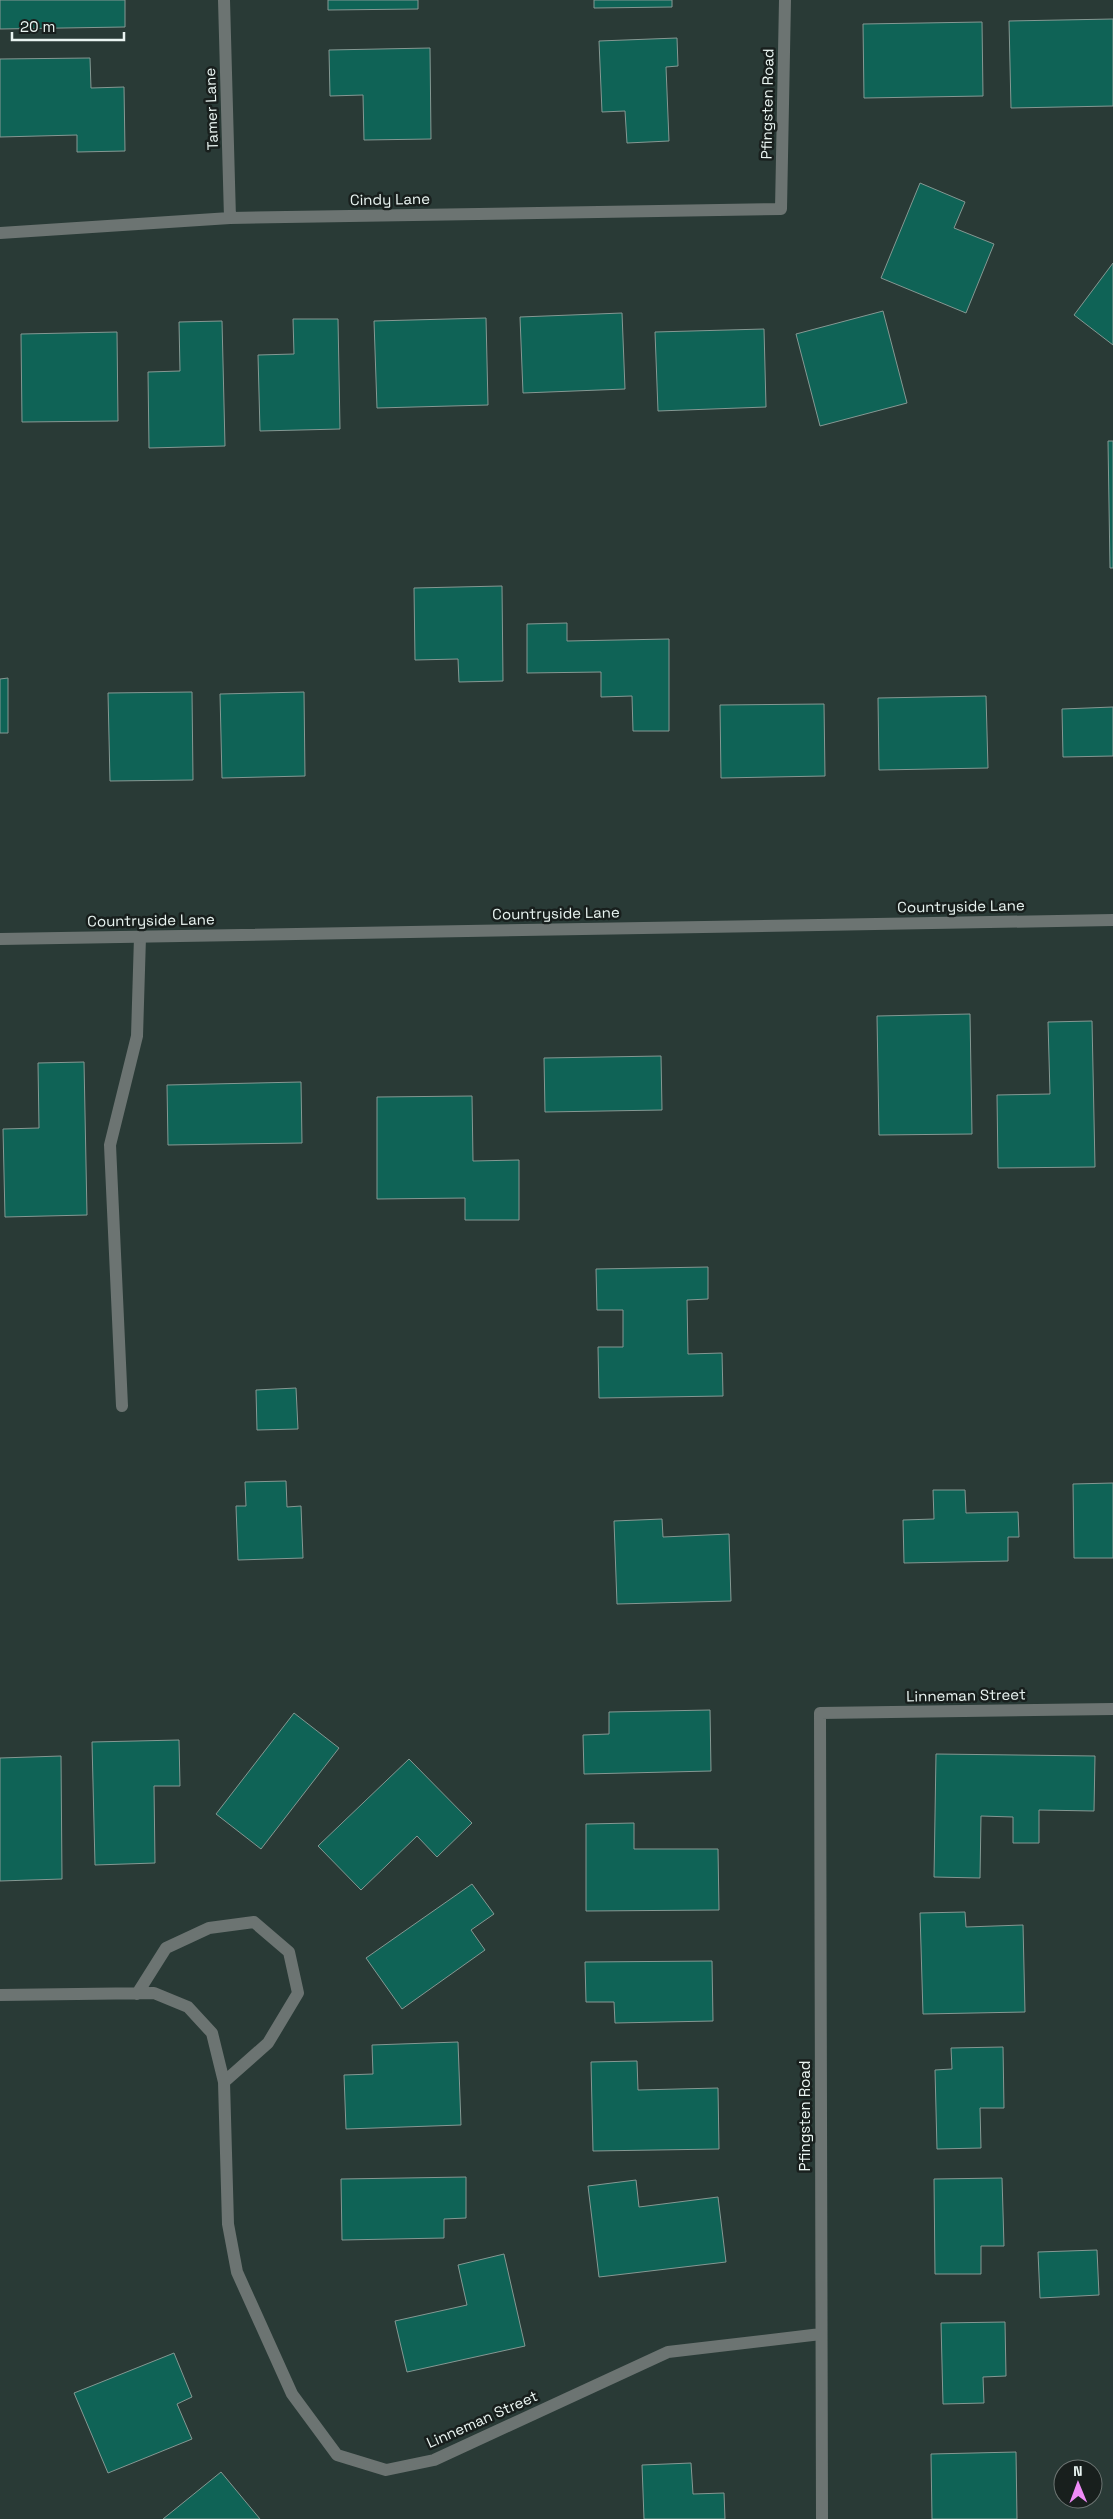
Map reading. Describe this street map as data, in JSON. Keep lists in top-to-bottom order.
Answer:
{
  "streets": {
    "street": [
      "Pfingsten Road",
      "Tamer Lane",
      "Cindy Lane",
      "Countryside Lane",
      "Linneman Street"
    ]
  },
  "crossings": [
    ["Pfingsten Road", "Cindy Lane"],
    ["Pfingsten Road", "Linneman Street"],
    ["Tamer Lane", "Cindy Lane"]
  ],
  "scale_bar": "20 m",
  "north": "top"
}
